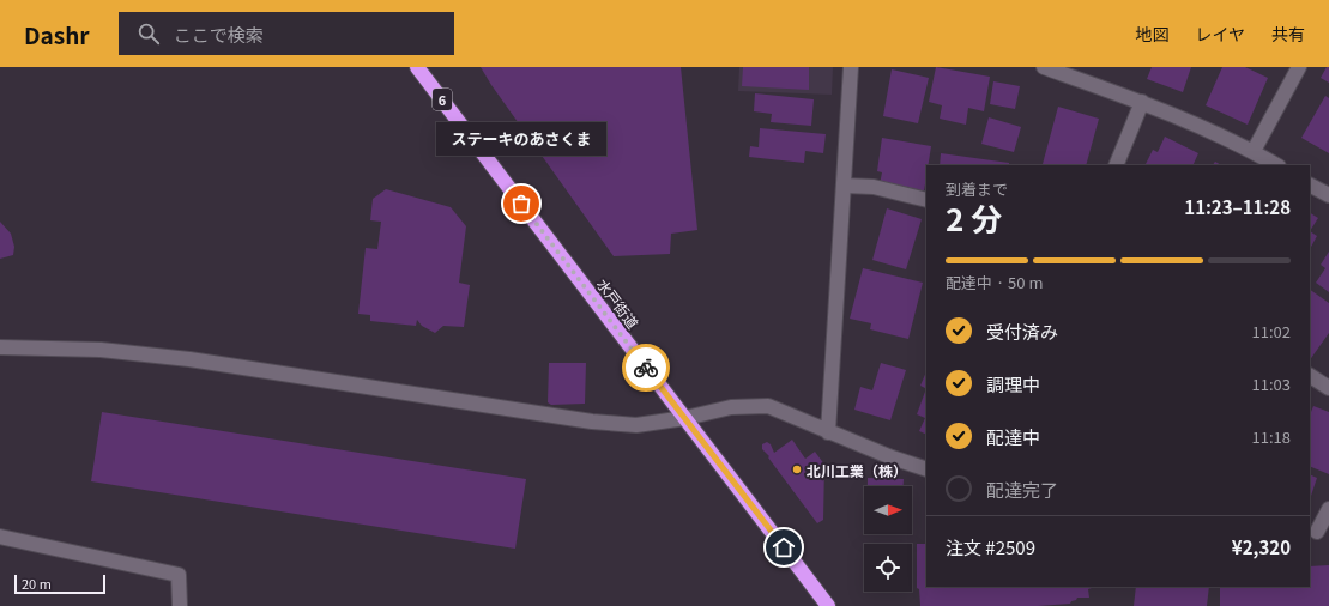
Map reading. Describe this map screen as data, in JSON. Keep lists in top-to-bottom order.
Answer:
{
  "streets": {
    "highway": ["6", "水戸街道"]
  },
  "places": ["ステーキのあさくま", "北川工業（株）"],
  "scale_bar": "20 m",
  "north": "right",
  "page": {
    "header": "Dashr",
    "search": "ここで検索",
    "nav": ["地図", "レイヤ", "共有"],
    "bubble": "ステーキのあさくま",
    "heading": ["2 分", "到着まで", "11:23–11:28"],
    "panel": ["注文 #2509", "¥2,320"],
    "bar": "配達中 · 50 m",
    "list": [
      ["受付済み", "11:02"],
      ["調理中", "11:03"],
      ["配達中", "11:18"],
      "配達完了"
    ],
    "scale": "20 m"
  }
}
